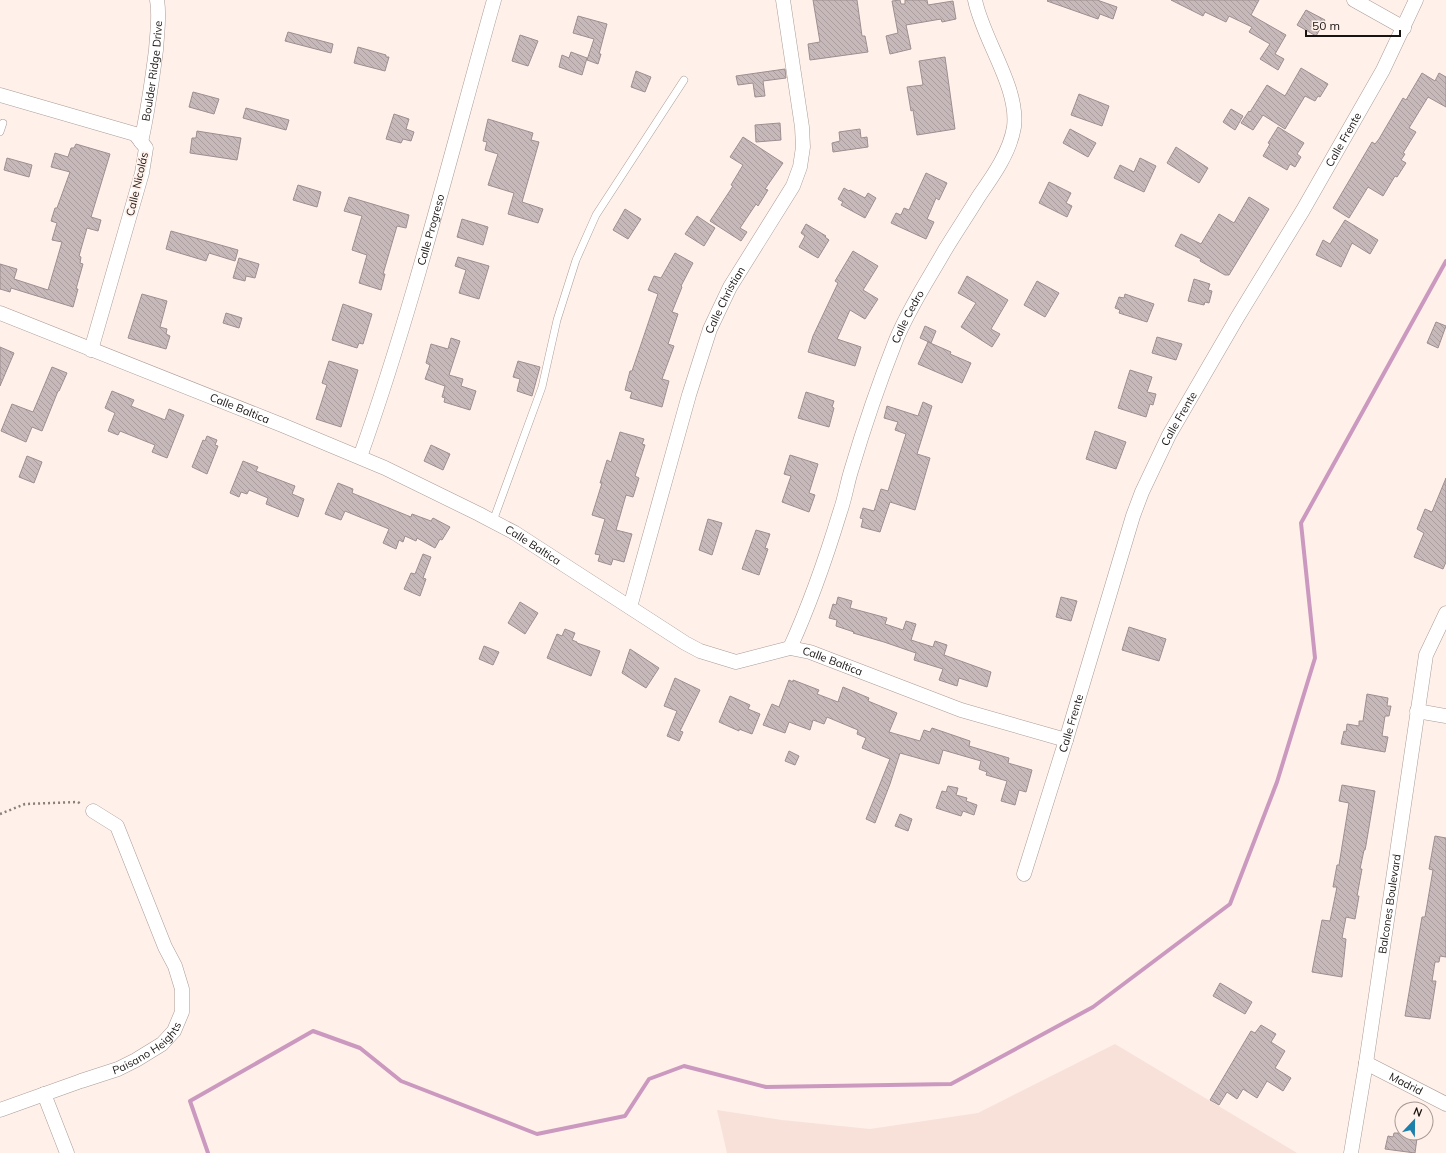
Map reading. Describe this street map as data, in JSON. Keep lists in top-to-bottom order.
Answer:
{
  "streets": {
    "street": [
      "Boulder Ridge Drive",
      "Calle Frente",
      "Calle Nicolás",
      "Calle Progreso",
      "Calle Christian",
      "Calle Cedro",
      "Calle Baltica",
      "Balcones Boulevard",
      "Paisano Heights",
      "Madrid"
    ]
  },
  "crossings": [
    ["Boulder Ridge Drive", "Calle Nicolás"],
    ["Calle Frente", "Calle Baltica"],
    ["Calle Nicolás", "Calle Baltica"],
    ["Calle Progreso", "Calle Baltica"],
    ["Calle Christian", "Calle Baltica"],
    ["Calle Cedro", "Calle Baltica"],
    ["Balcones Boulevard", "Madrid"]
  ],
  "scale_bar": "50 m",
  "north": "top"
}
